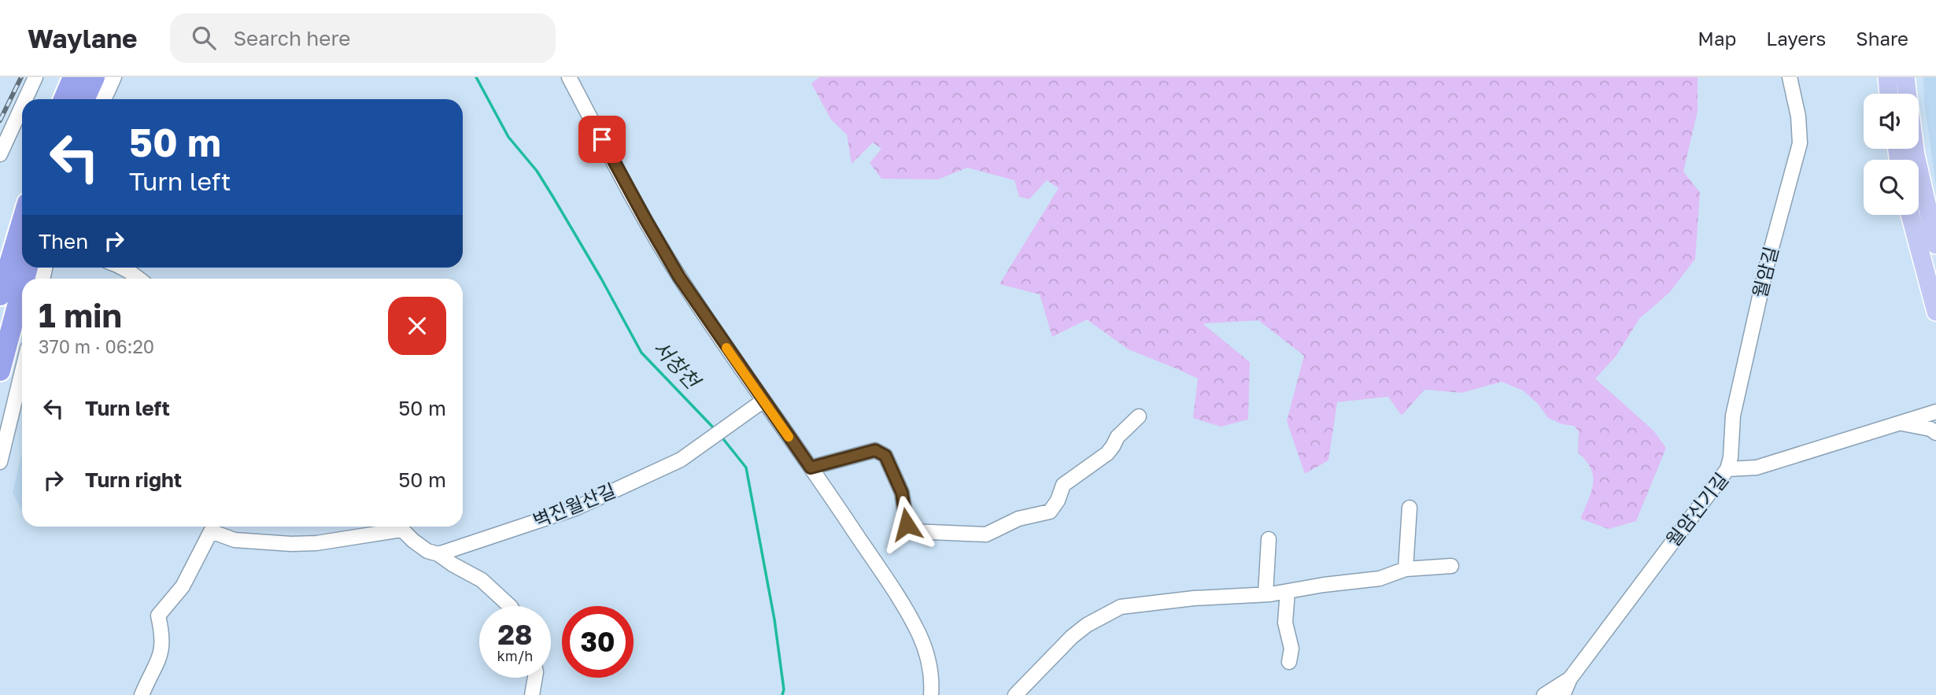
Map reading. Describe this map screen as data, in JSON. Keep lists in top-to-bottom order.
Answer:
{
  "streets": {
    "street": ["월암길", "벽진월산길", "월암신기길"]
  },
  "crossings": [
    ["월암길", "월암신기길"]
  ],
  "water": ["서창천"],
  "page": {
    "header": "Waylane",
    "search": "Search here",
    "nav": ["Map", "Layers", "Share"],
    "turn": ["50 m", "Turn left"],
    "then": "Then",
    "heading": ["1 min", "370 m · 06:20"],
    "list": [
      {
        "name": "Turn left",
        "value": "50 m"
      },
      {
        "name": "Turn right",
        "value": "50 m"
      }
    ],
    "speed": "28 km/h",
    "limit": "30"
  }
}
